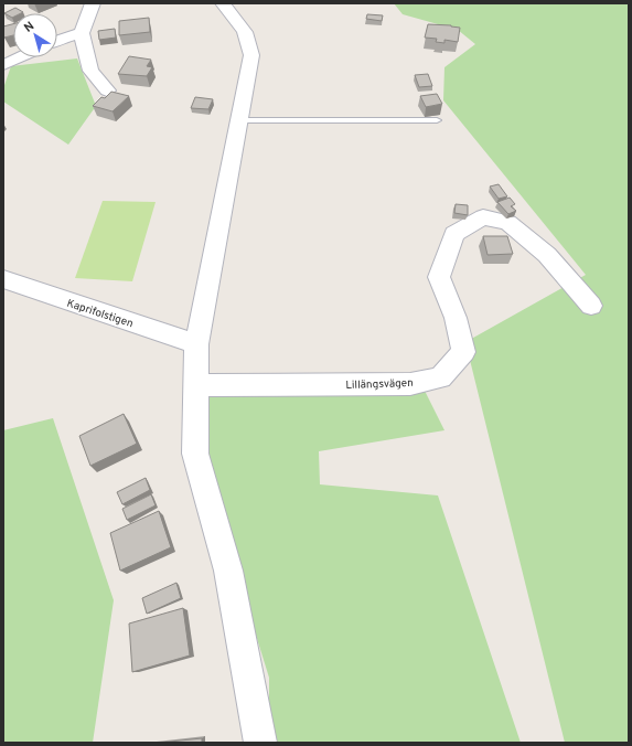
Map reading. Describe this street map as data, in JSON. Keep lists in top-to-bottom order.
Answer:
{
  "streets": {
    "street": ["Kaprifolstigen", "Lillängsvägen"]
  },
  "north": "top left"
}
